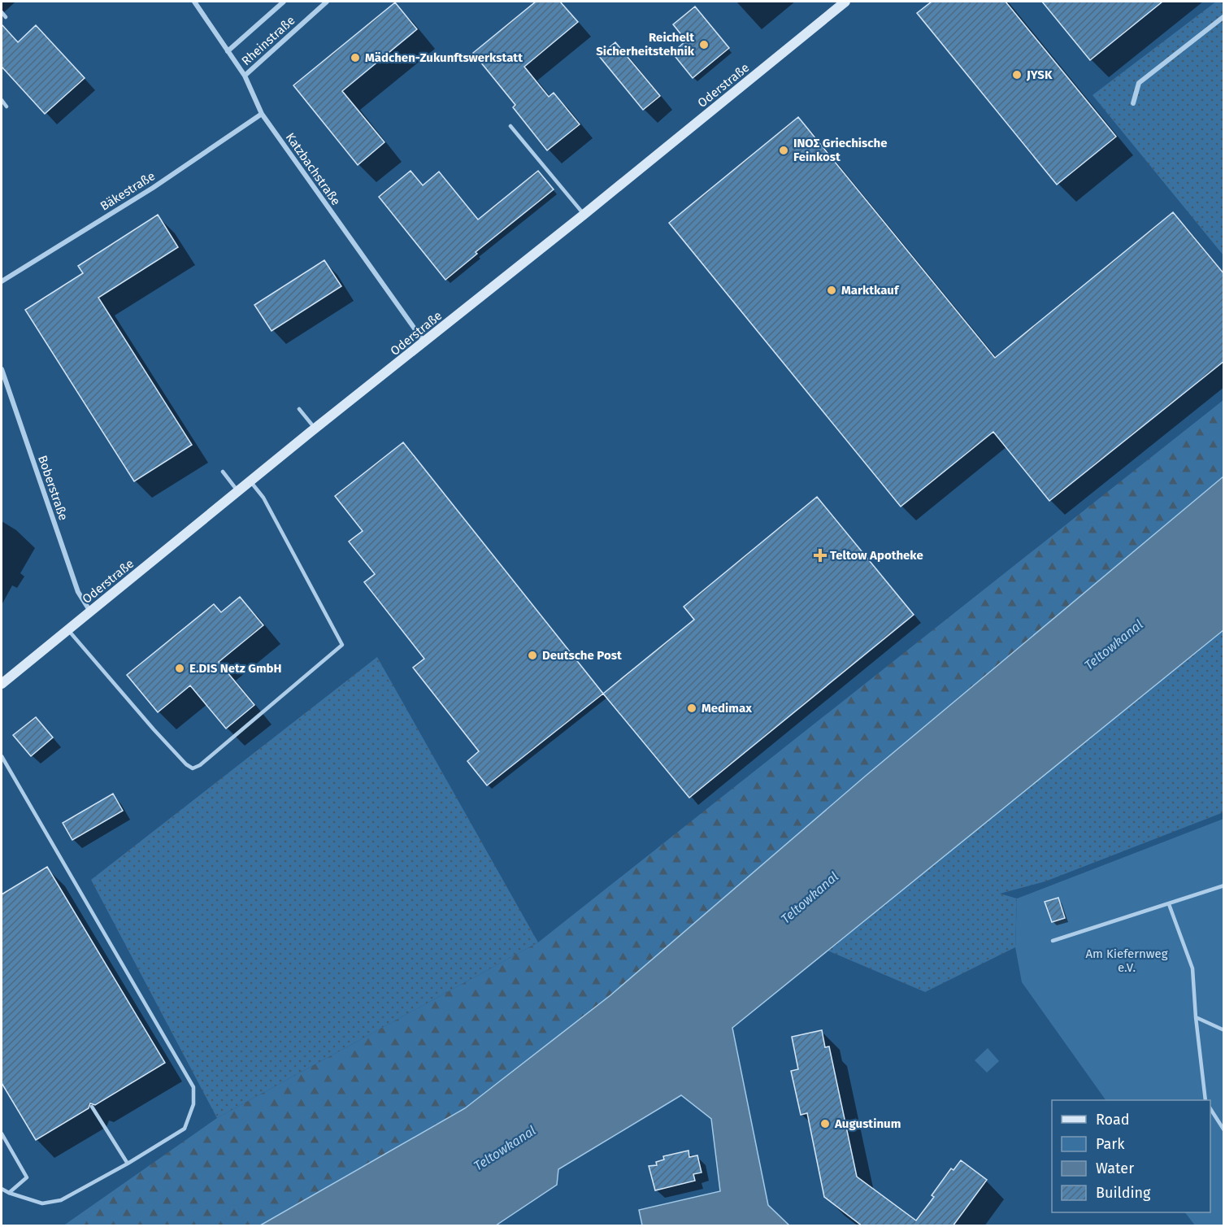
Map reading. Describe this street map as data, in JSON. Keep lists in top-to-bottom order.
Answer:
{
  "streets": {
    "main road": ["Oderstraße"],
    "street": [
      "Rheinstraße",
      "Katzbachstraße",
      "Bäkestraße",
      "Boberstraße"
    ]
  },
  "crossings": [
    ["Rheinstraße", "Katzbachstraße"],
    ["Oderstraße", "Katzbachstraße"],
    ["Oderstraße", "Boberstraße"],
    ["Katzbachstraße", "Bäkestraße"]
  ],
  "water": ["Teltowkanal"],
  "parks": ["Am Kiefernweg e.V."],
  "places": {
    "other": [
      "Reichelt Sicherheitstehnik",
      "Mädchen-Zukunftswerkstatt",
      "JYSK",
      "INOΣ Griechische Feinkost",
      "Marktkauf",
      "Deutsche Post",
      "E.DIS Netz GmbH",
      "Medimax",
      "Augustinum"
    ],
    "health": ["Teltow Apotheke"]
  },
  "legend": [
    "Road",
    "Park",
    "Water",
    "Building"
  ]
}
